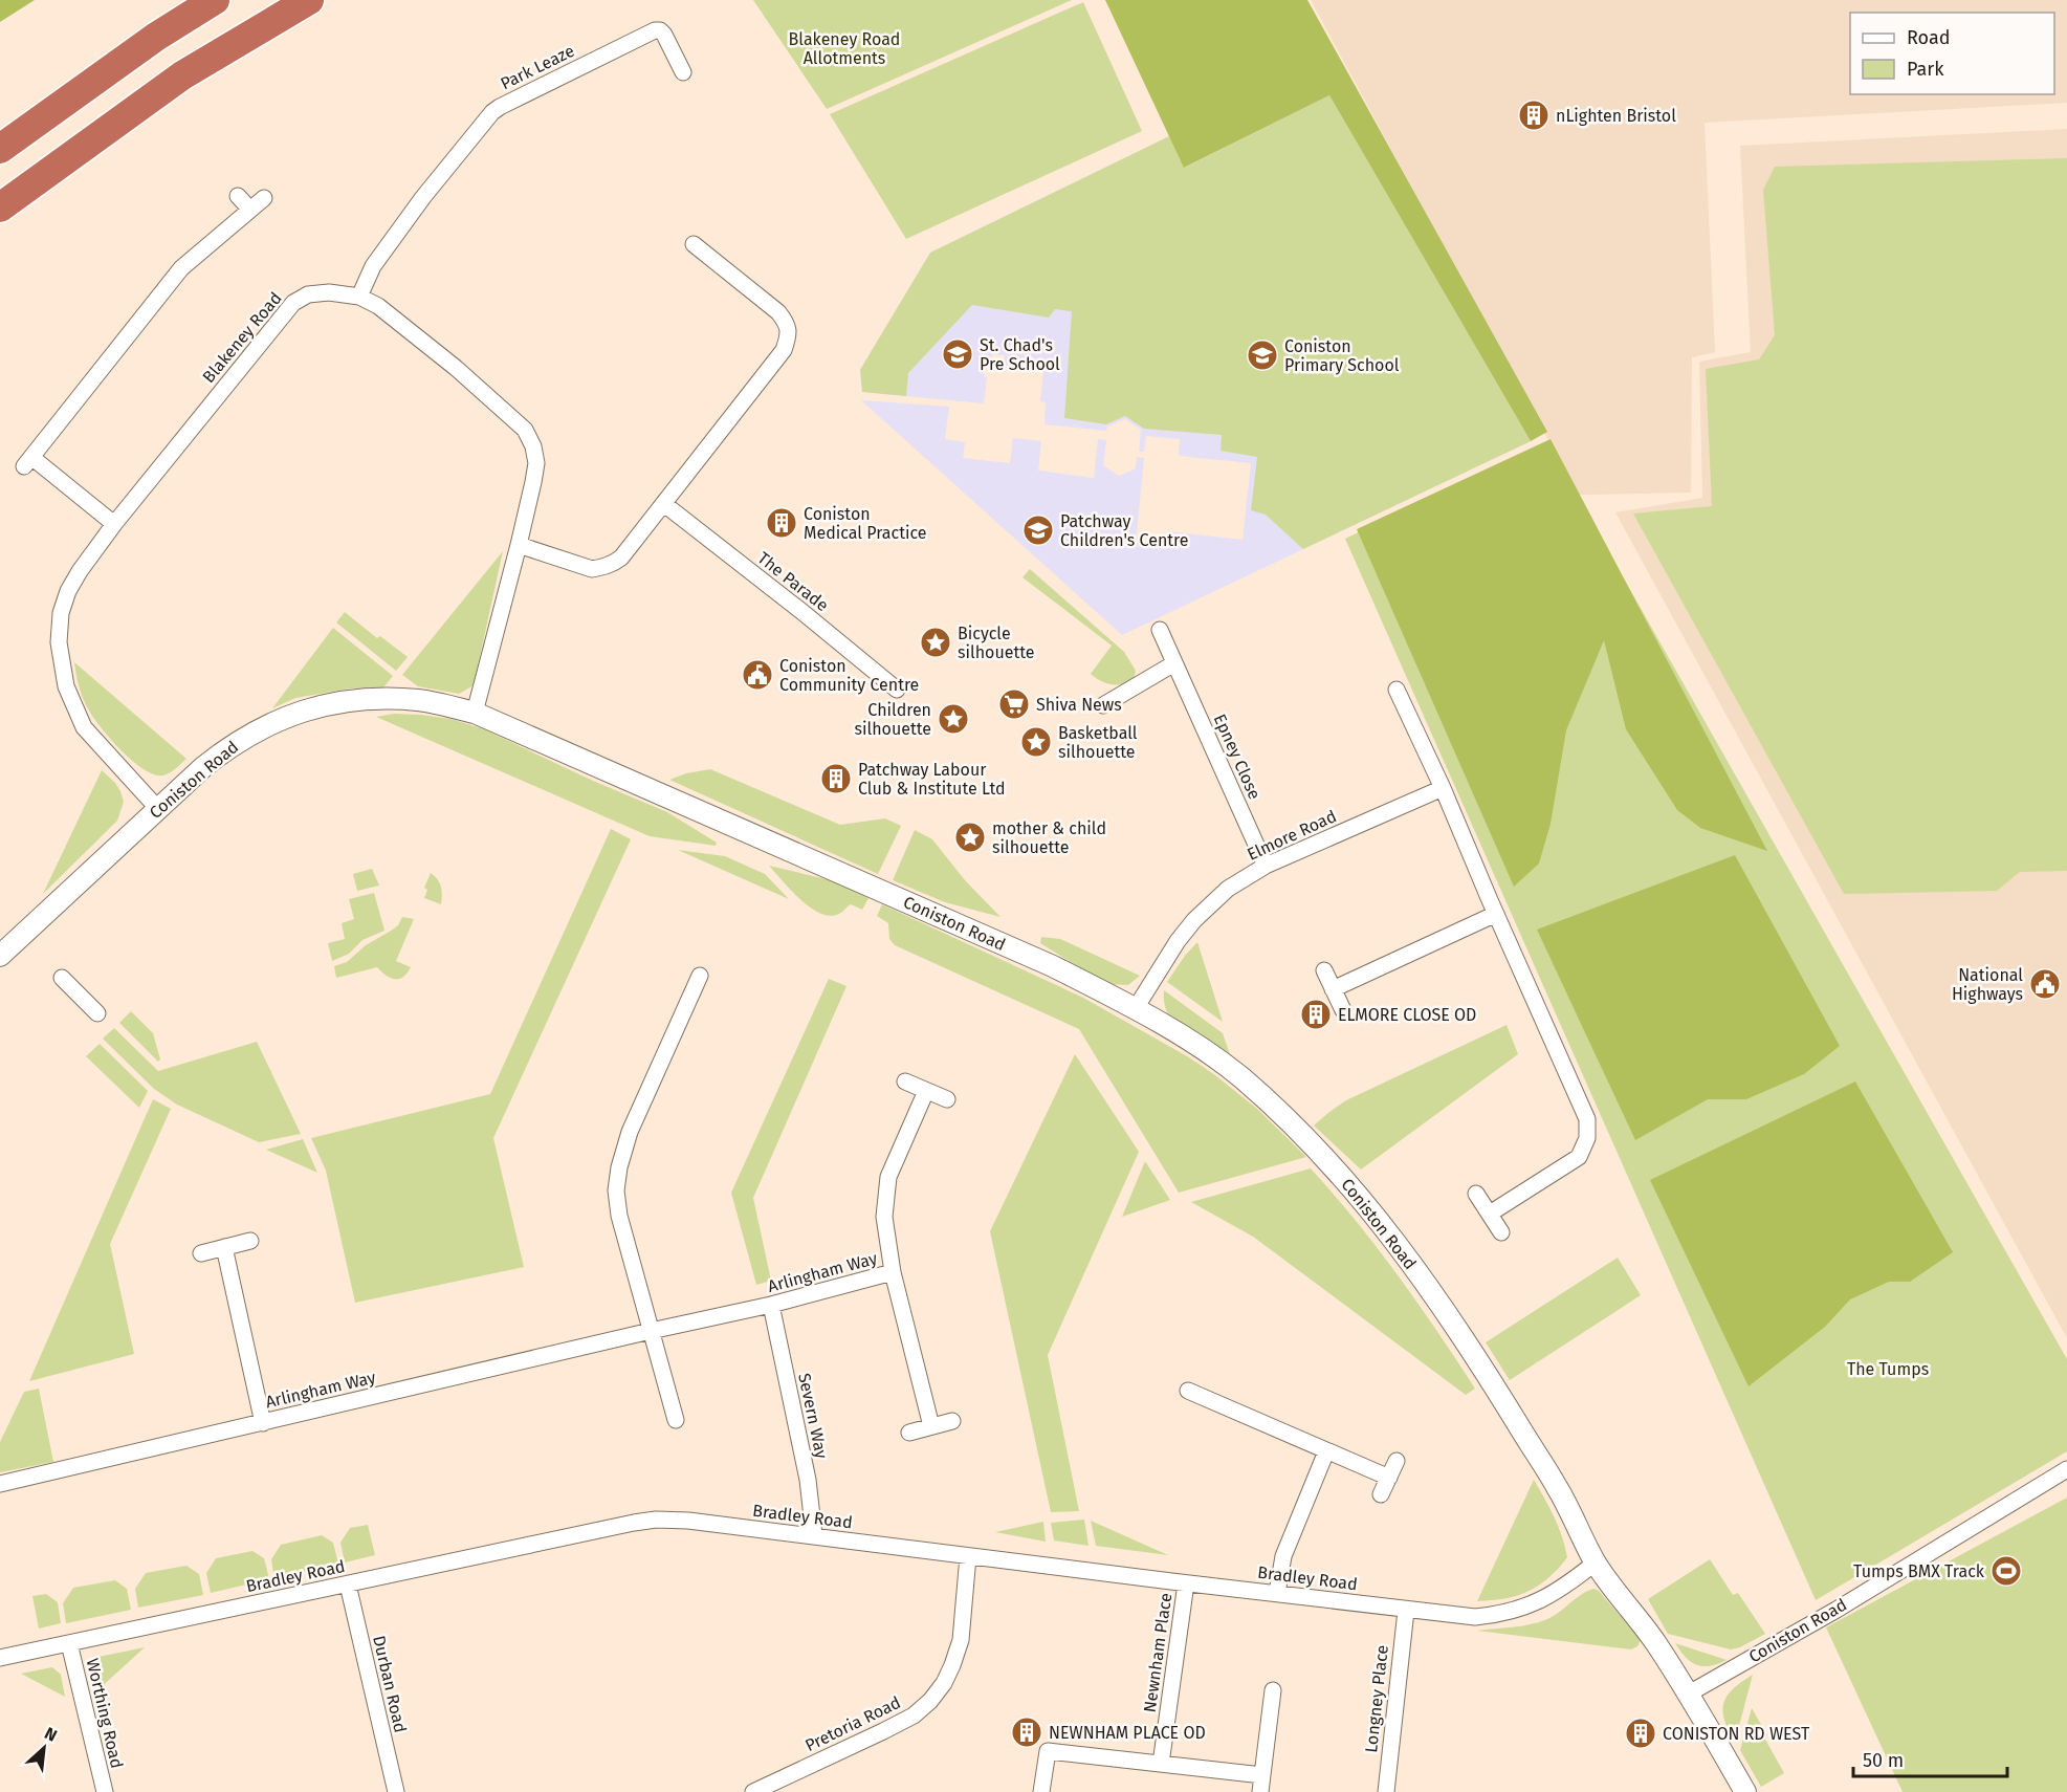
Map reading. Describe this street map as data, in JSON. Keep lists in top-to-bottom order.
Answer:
{
  "streets": {
    "street": [
      "Park Leaze",
      "Blakeney Road",
      "The Parade",
      "Epney Close",
      "Coniston Road",
      "Elmore Road",
      "Arlingham Way",
      "Severn Way",
      "Bradley Road",
      "Newnham Place",
      "Durban Road",
      "Longney Place",
      "Worthing Road",
      "Pretoria Road"
    ]
  },
  "crossings": [
    ["Park Leaze", "Blakeney Road"],
    ["Blakeney Road", "Coniston Road"],
    ["Epney Close", "Elmore Road"],
    ["Coniston Road", "Elmore Road"],
    ["Coniston Road", "Bradley Road"],
    ["Arlingham Way", "Severn Way"],
    ["Severn Way", "Bradley Road"],
    ["Bradley Road", "Newnham Place"],
    ["Bradley Road", "Durban Road"],
    ["Bradley Road", "Longney Place"],
    ["Bradley Road", "Worthing Road"],
    ["Bradley Road", "Pretoria Road"]
  ],
  "parks": ["Blakeney Road Allotments", "The Tumps"],
  "places": {
    "building": [
      "nLighten Bristol",
      "Coniston Medical Practice",
      "Patchway Labour Club & Institute Ltd",
      "ELMORE CLOSE OD",
      "NEWNHAM PLACE OD",
      "CONISTON RD WEST"
    ],
    "school or university": ["St. Chad's Pre School", "Coniston Primary School", "Patchway Children's Centre"],
    "place": [
      "Bicycle silhouette",
      "Children silhouette",
      "Basketball silhouette",
      "mother & child silhouette"
    ],
    "public building": ["Coniston Community Centre", "National Highways"],
    "supermarket": ["Shiva News"],
    "sports": ["Tumps BMX Track"]
  },
  "legend": ["Road", "Park"],
  "scale_bar": "50 m",
  "north": "top right"
}
